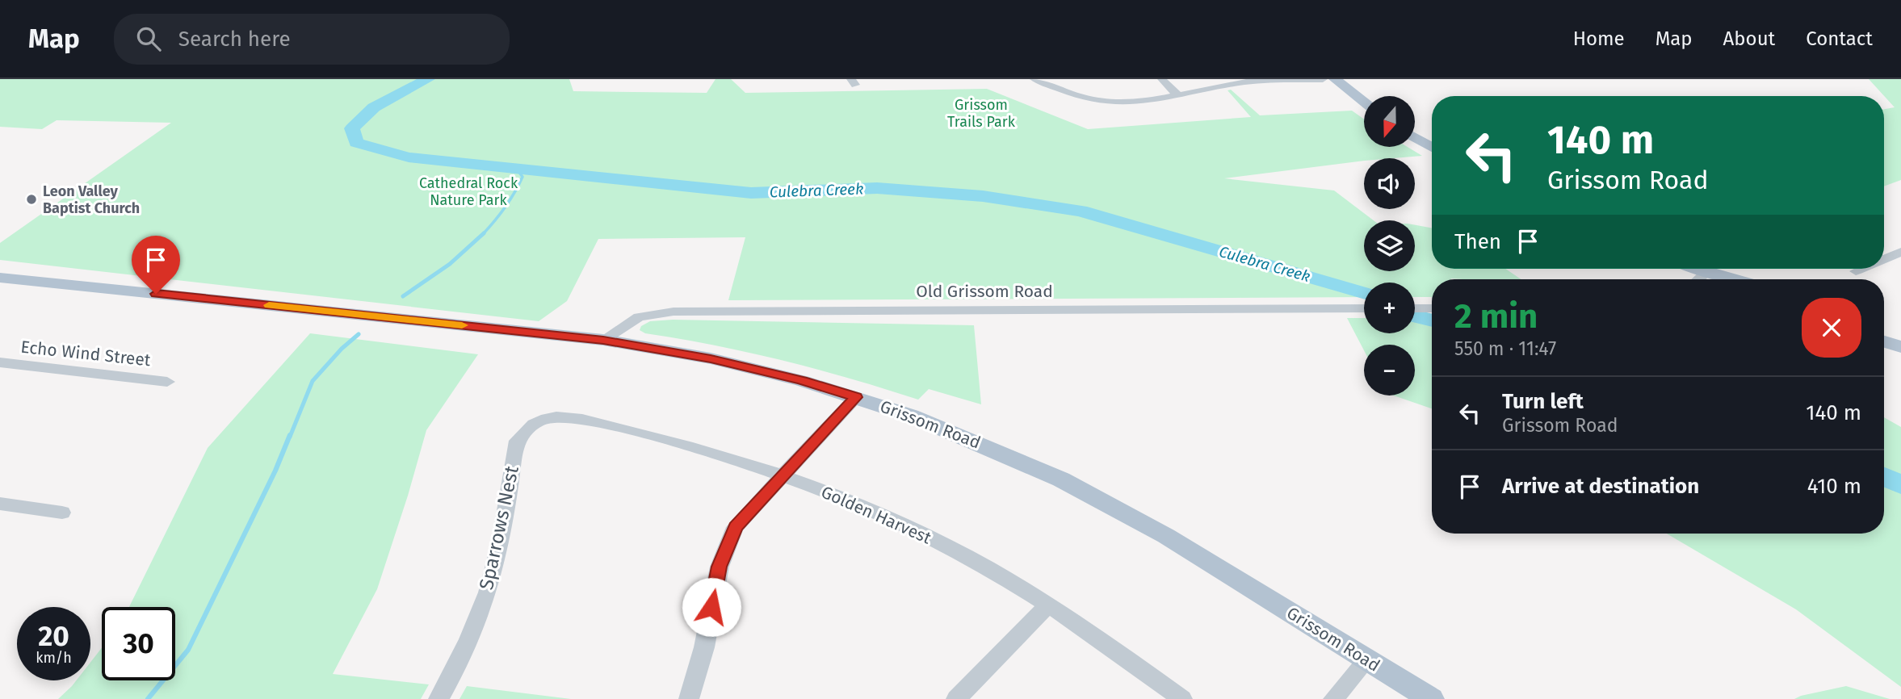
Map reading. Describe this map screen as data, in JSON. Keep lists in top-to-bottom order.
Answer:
{
  "streets": {
    "main road": ["Grissom Road"],
    "street": [
      "Old Grissom Road",
      "Echo Wind Street",
      "Golden Harvest",
      "Sparrows Nest"
    ]
  },
  "crossings": [
    ["Old Grissom Road", "Grissom Road"],
    ["Golden Harvest", "Sparrows Nest"]
  ],
  "water": ["Culebra Creek"],
  "parks": ["Grissom Trails Park", "Cathedral Rock Nature Park"],
  "places": ["Leon Valley Baptist Church"],
  "north": "bottom",
  "page": {
    "header": "Map",
    "search": "Search here",
    "nav": [
      "Home",
      "Map",
      "About",
      "Contact"
    ],
    "map_buttons": ["+", "−"],
    "turn": ["140 m", "Grissom Road"],
    "then": "Then",
    "heading": ["2 min", "550 m · 11:47"],
    "list": [
      {
        "name": "Turn left",
        "note": "Grissom Road",
        "value": "140 m"
      },
      {
        "name": "Arrive at destination",
        "value": "410 m"
      }
    ],
    "speed": "20 km/h",
    "limit": "30"
  }
}
